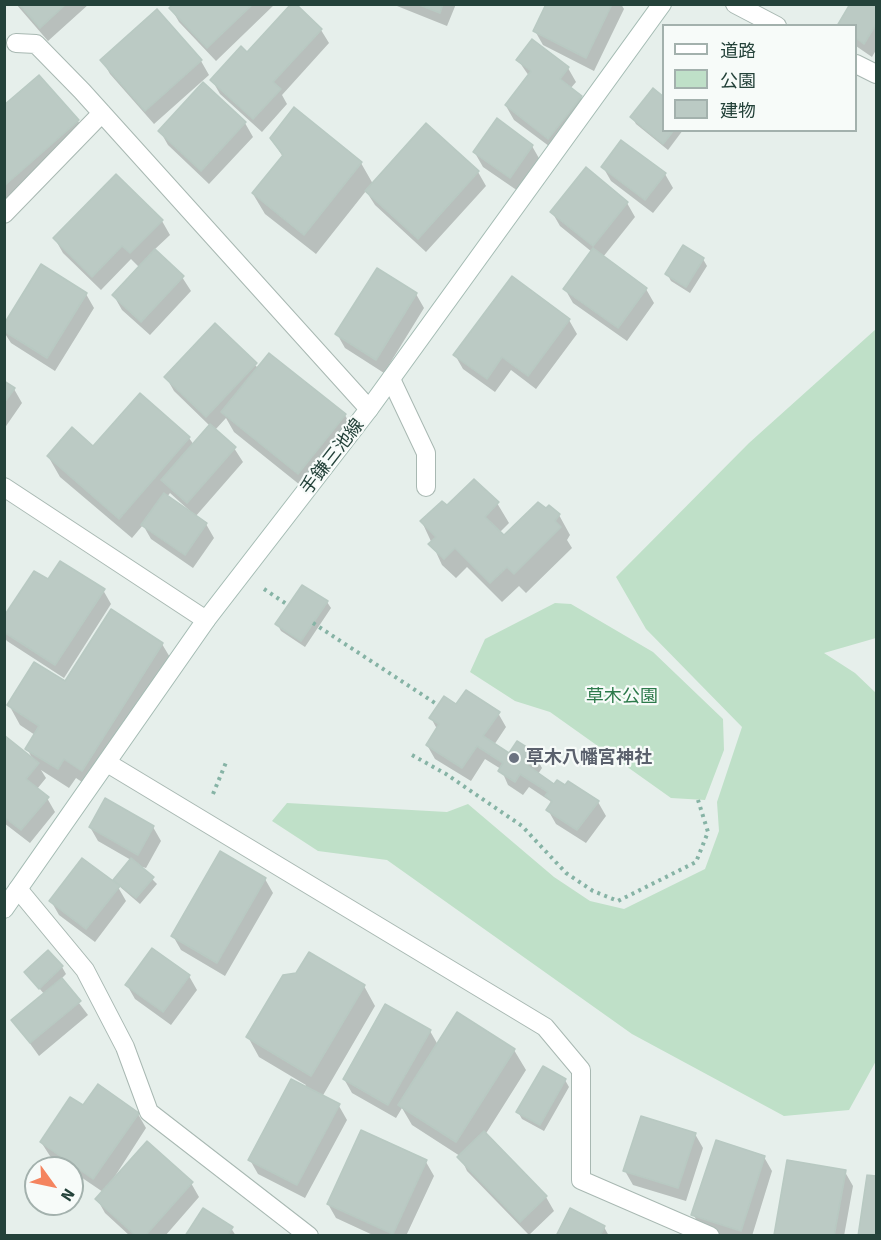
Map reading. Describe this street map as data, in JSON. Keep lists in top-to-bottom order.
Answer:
{
  "streets": {
    "street": ["手鎌三池線"]
  },
  "parks": ["草木公園"],
  "places": ["草木八幡宮神社"],
  "legend": ["道路", "公園", "建物"],
  "north": "bottom right"
}
